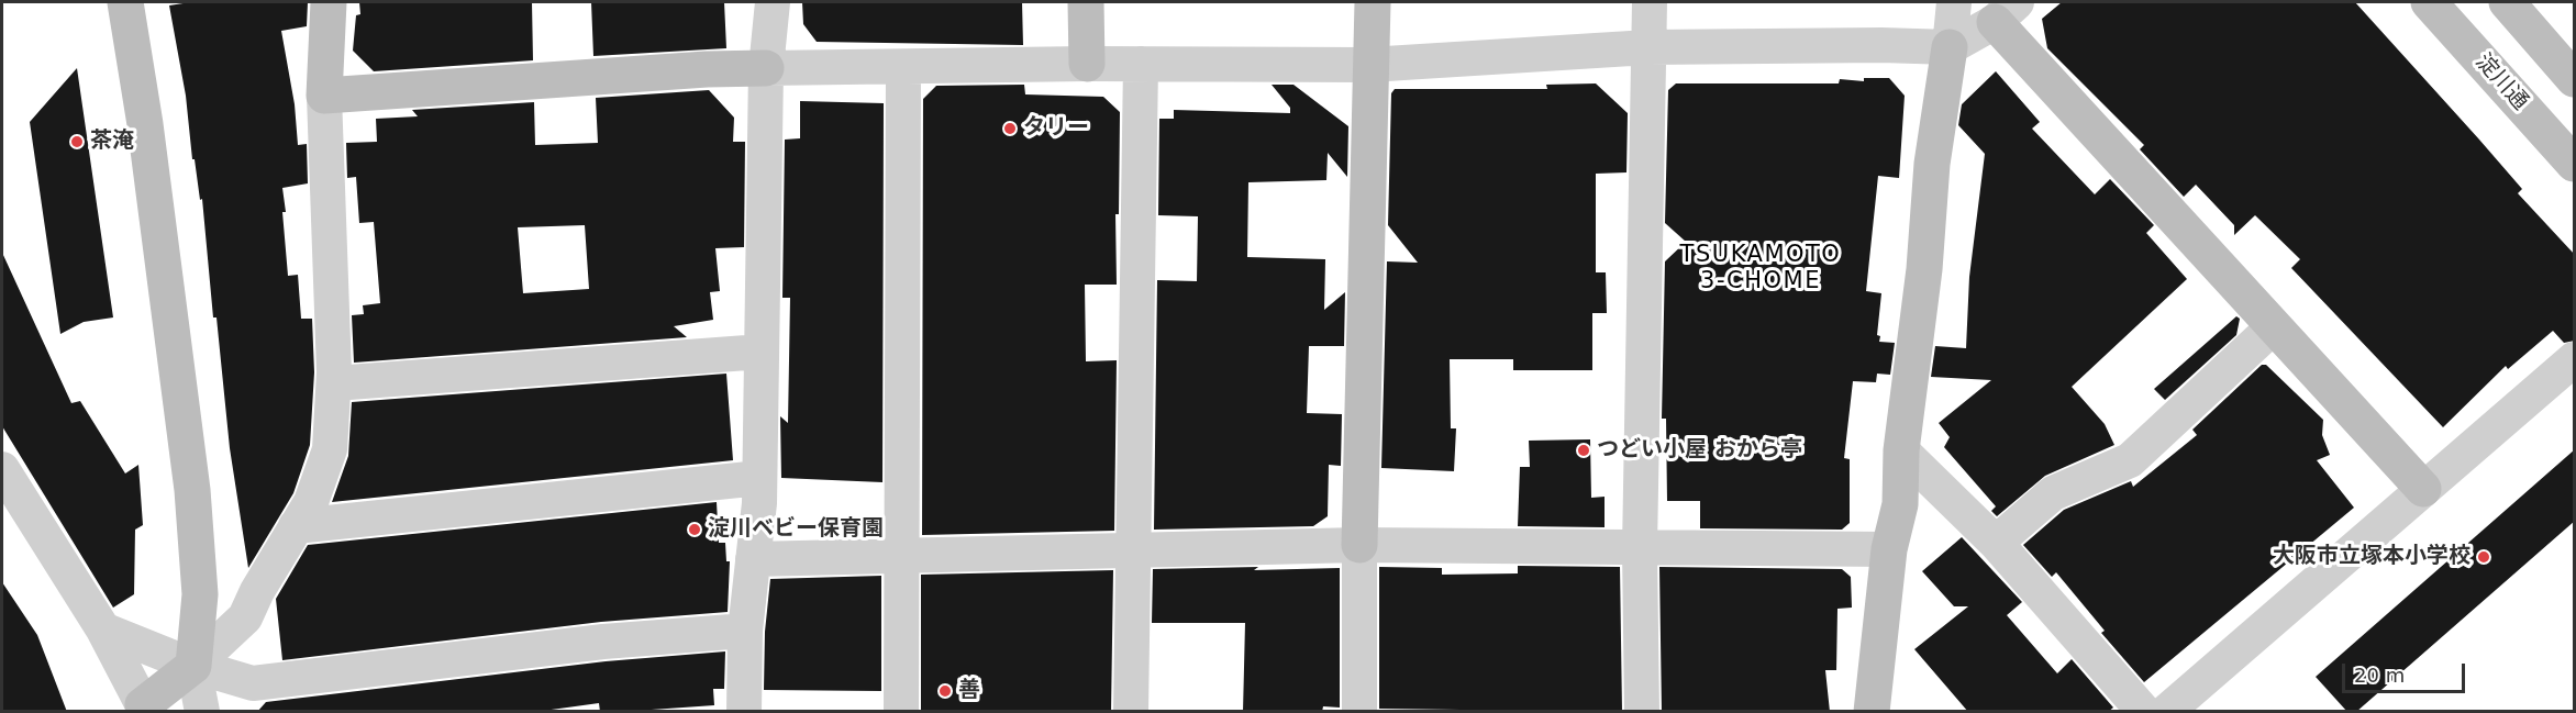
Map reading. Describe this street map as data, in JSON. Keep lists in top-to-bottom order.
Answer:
{
  "streets": {
    "street": ["淀川通"]
  },
  "districts": ["TSUKAMOTO 3-CHOME"],
  "places": [
    "タリー",
    "茶淹",
    "つどい小屋 おから亭",
    "淀川ベビー保育園",
    "大阪市立塚本小学校",
    "善"
  ],
  "scale_bar": "20 m"
}
